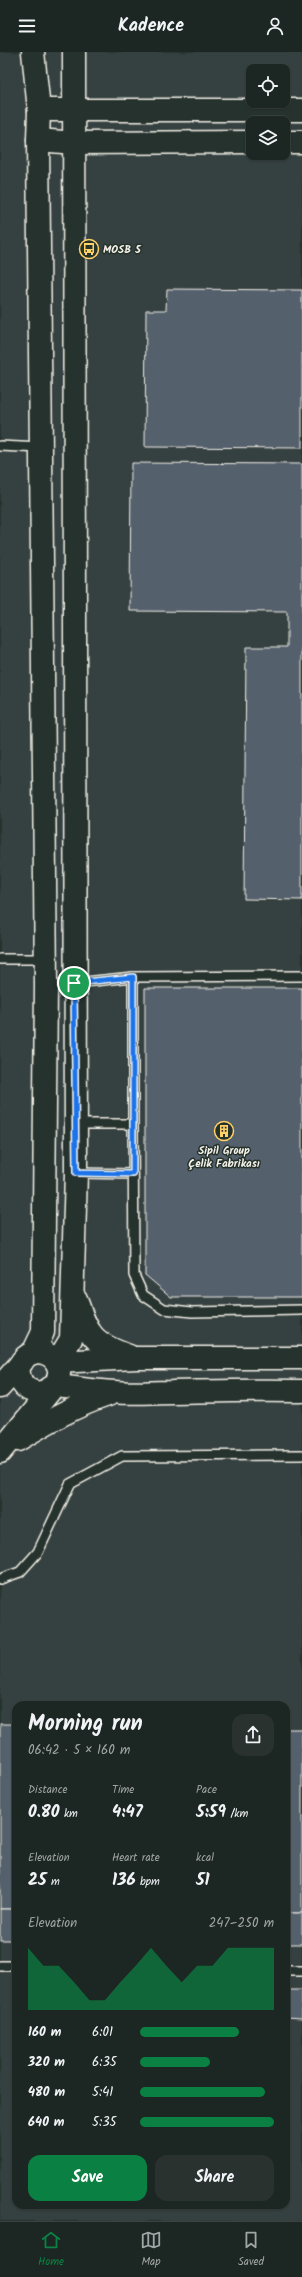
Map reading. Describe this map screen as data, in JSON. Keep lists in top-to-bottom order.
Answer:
{
  "places": {
    "bus stop": ["MOSB 5"],
    "building": ["Sipil Group Çelik Fabrikası"]
  },
  "page": {
    "header": "Kadence",
    "heading": ["Morning run", "06:42 · 5 × 160 m"],
    "stats": [
      ["Distance", "0.80 km"],
      ["Time", "4:47"],
      ["Pace", "5:59 /km"],
      ["Elevation", "25 m"],
      ["Heart rate", "136 bpm"],
      ["kcal", "51"]
    ],
    "chart": ["Elevation", "247–250 m"],
    "list": [
      {
        "name": "160 m",
        "note": "6:01"
      },
      {
        "name": "320 m",
        "note": "6:35"
      },
      {
        "name": "480 m",
        "note": "5:41"
      },
      {
        "name": "640 m",
        "note": "5:35"
      }
    ],
    "buttons": ["Save", "Share"],
    "tabs": ["Home", "Map", "Saved"]
  }
}
